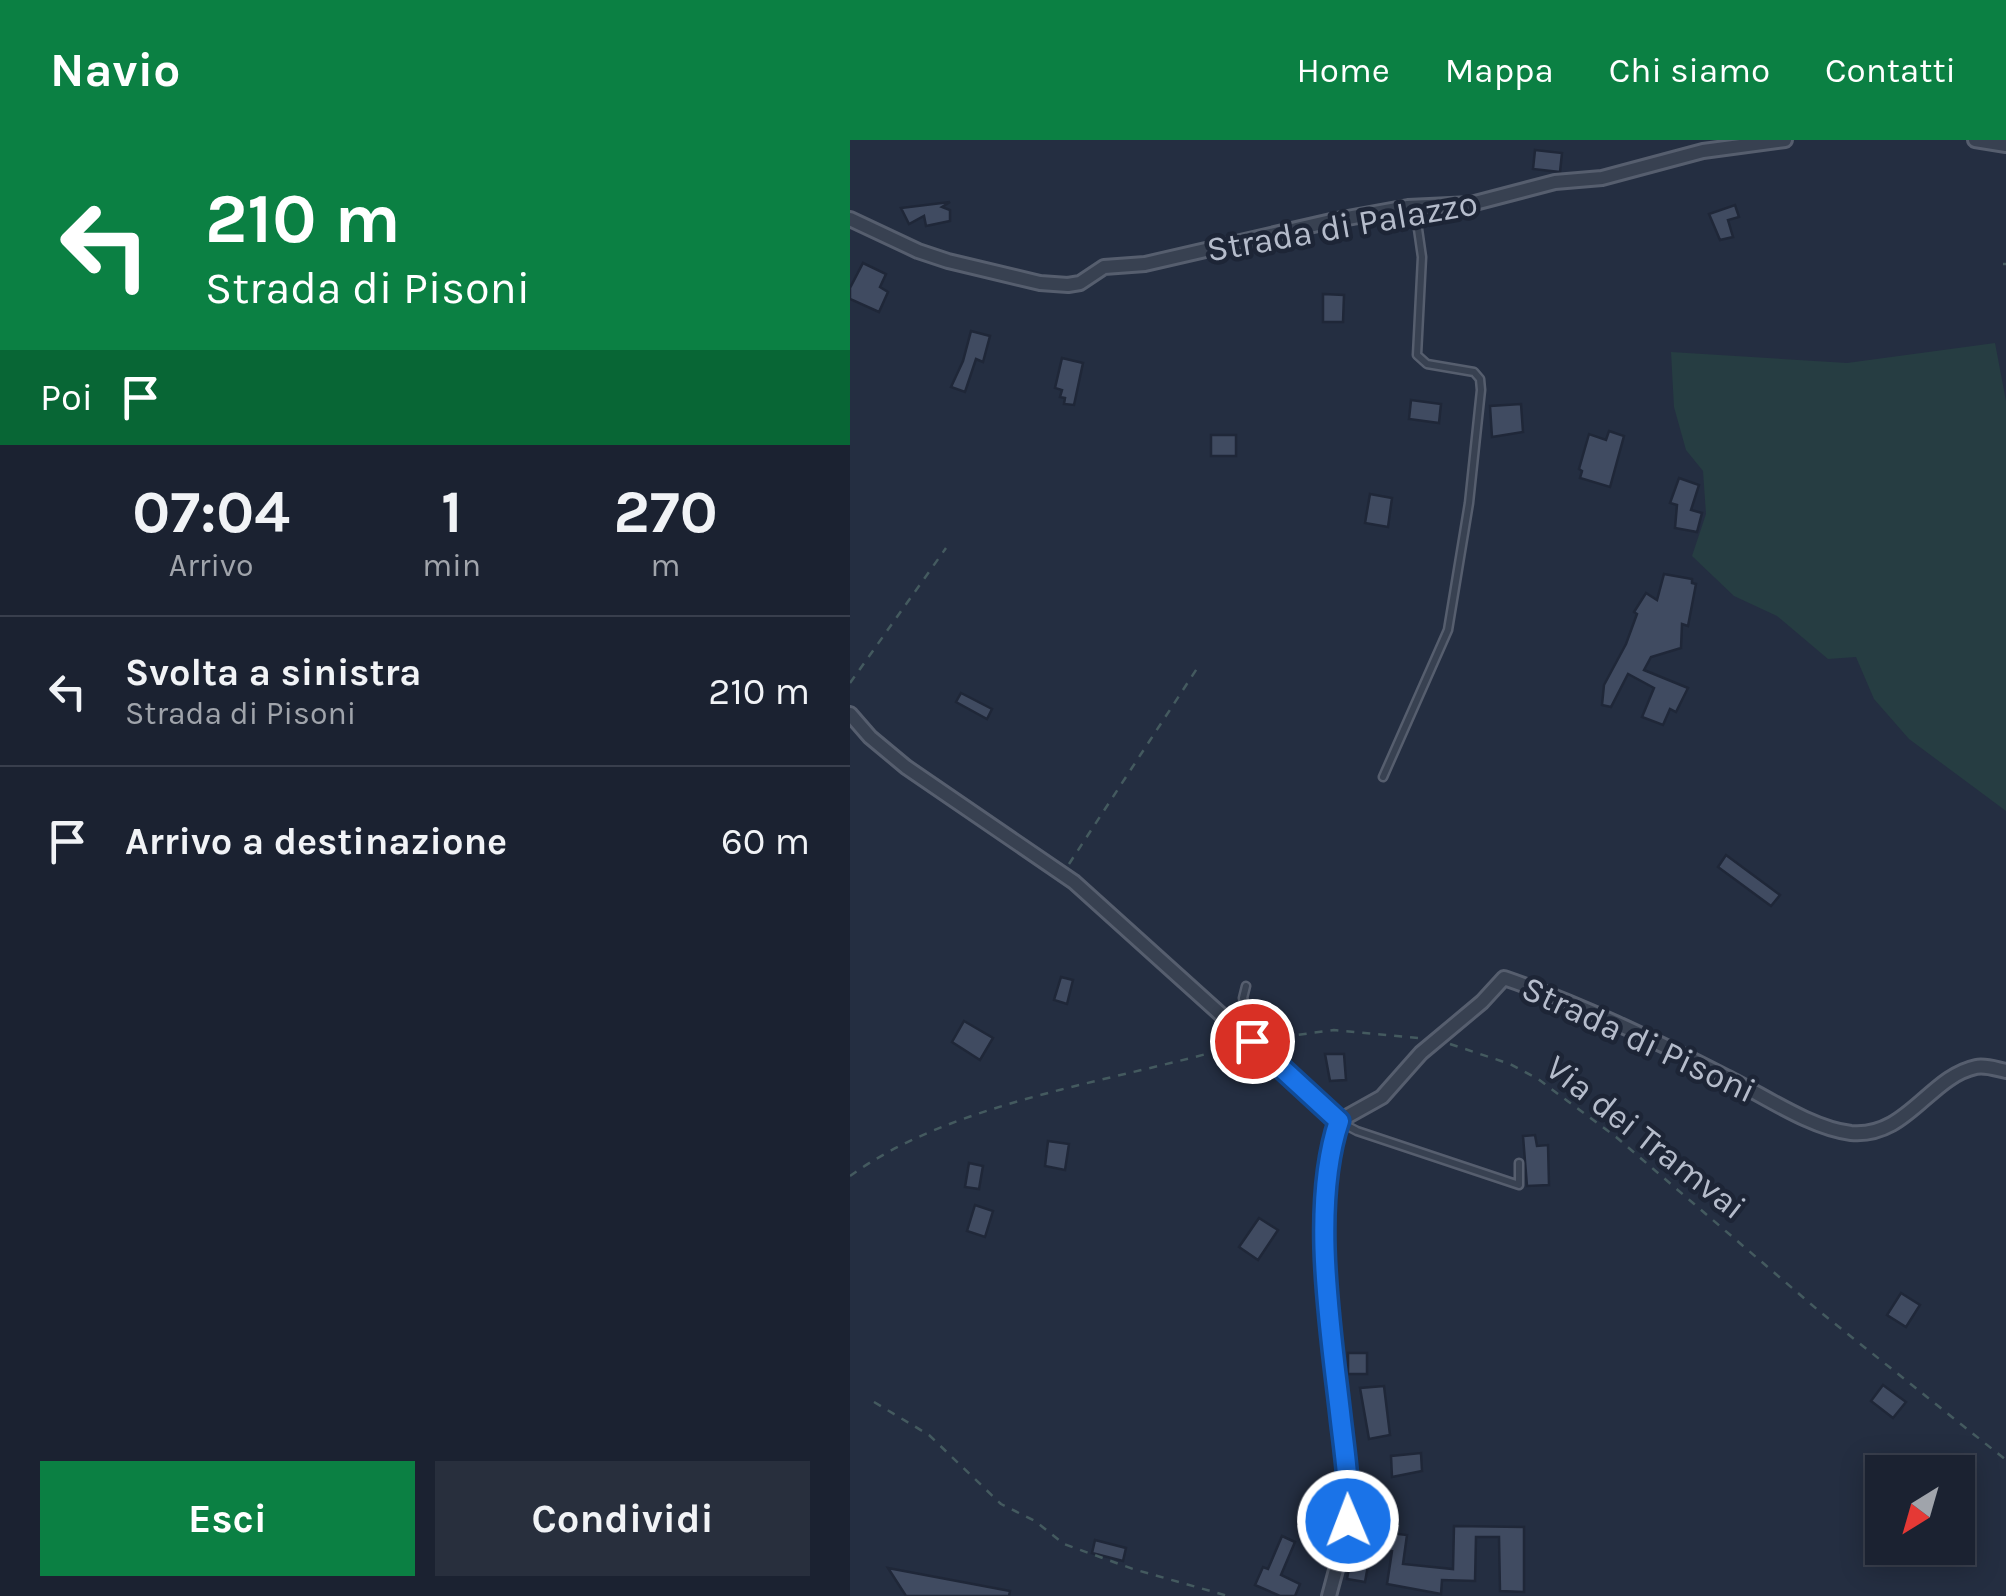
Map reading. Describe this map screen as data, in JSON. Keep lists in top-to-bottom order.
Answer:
{
  "streets": {
    "street": ["Strada di Palazzo", "Strada di Pisoni"],
    "path": ["Via dei Tramvai"]
  },
  "crossings": [
    ["Strada di Pisoni", "Via dei Tramvai"]
  ],
  "north": "bottom left",
  "page": {
    "header": "Navio",
    "nav": [
      "Home",
      "Mappa",
      "Chi siamo",
      "Contatti"
    ],
    "turn": ["210 m", "Strada di Pisoni"],
    "then": "Poi",
    "eta": [
      "07:04",
      "Arrivo",
      "1",
      "min",
      "270",
      "m"
    ],
    "list": [
      {
        "name": "Svolta a sinistra",
        "note": "Strada di Pisoni",
        "value": "210 m"
      },
      {
        "name": "Arrivo a destinazione",
        "value": "60 m"
      }
    ],
    "buttons": ["Esci", "Condividi"]
  }
}
